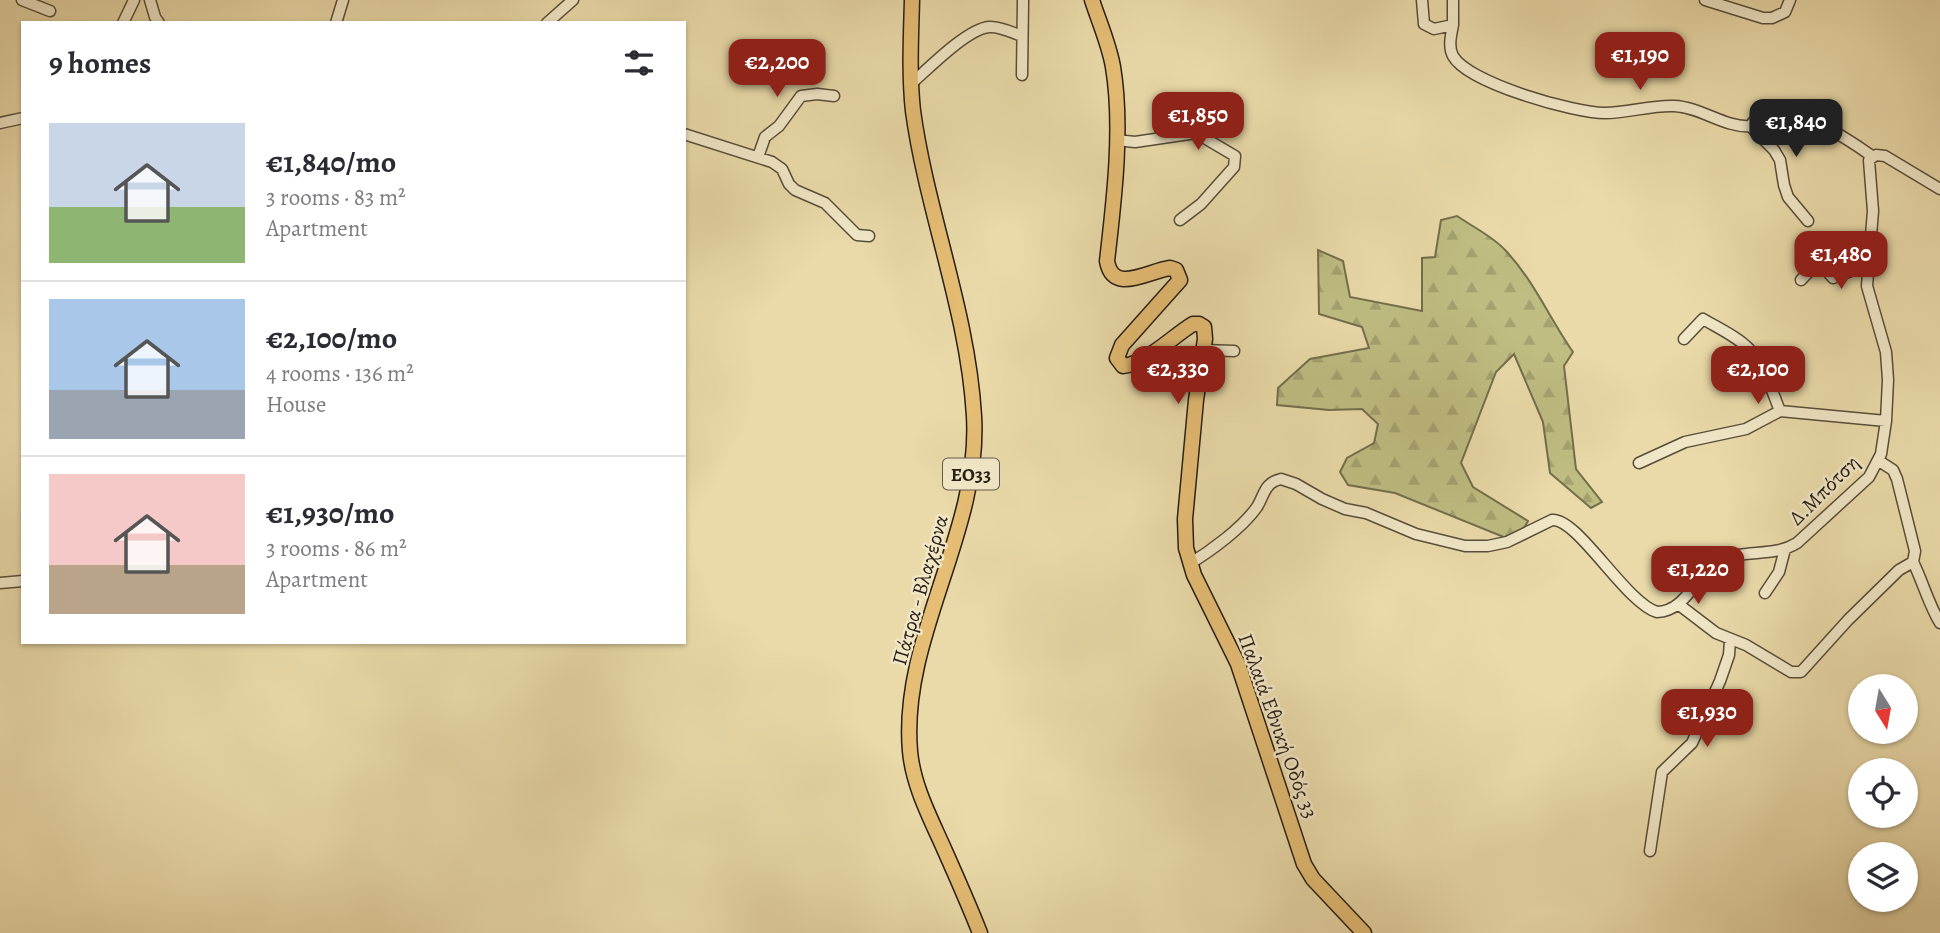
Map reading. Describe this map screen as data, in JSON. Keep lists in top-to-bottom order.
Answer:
{
  "streets": {
    "main road": ["ΕΟ33", "Πάτρα - Βλαχέρνα", "Παλαιά Εθνική Οδός 33"],
    "street": ["Δ.Μπότση"]
  },
  "north": "bottom",
  "page": {
    "heading": "9 homes",
    "price": [
      "€1,190",
      "€2,200",
      "€1,850",
      "€1,840",
      "€1,480",
      "€2,330",
      "€2,100",
      "€1,220",
      "€1,930"
    ],
    "list": [
      {
        "name": "€1,840/mo",
        "note": "3 rooms · 83 m² · Apartment"
      },
      {
        "name": "€2,100/mo",
        "note": "4 rooms · 136 m² · House"
      },
      {
        "name": "€1,930/mo",
        "note": "3 rooms · 86 m² · Apartment"
      }
    ]
  }
}
